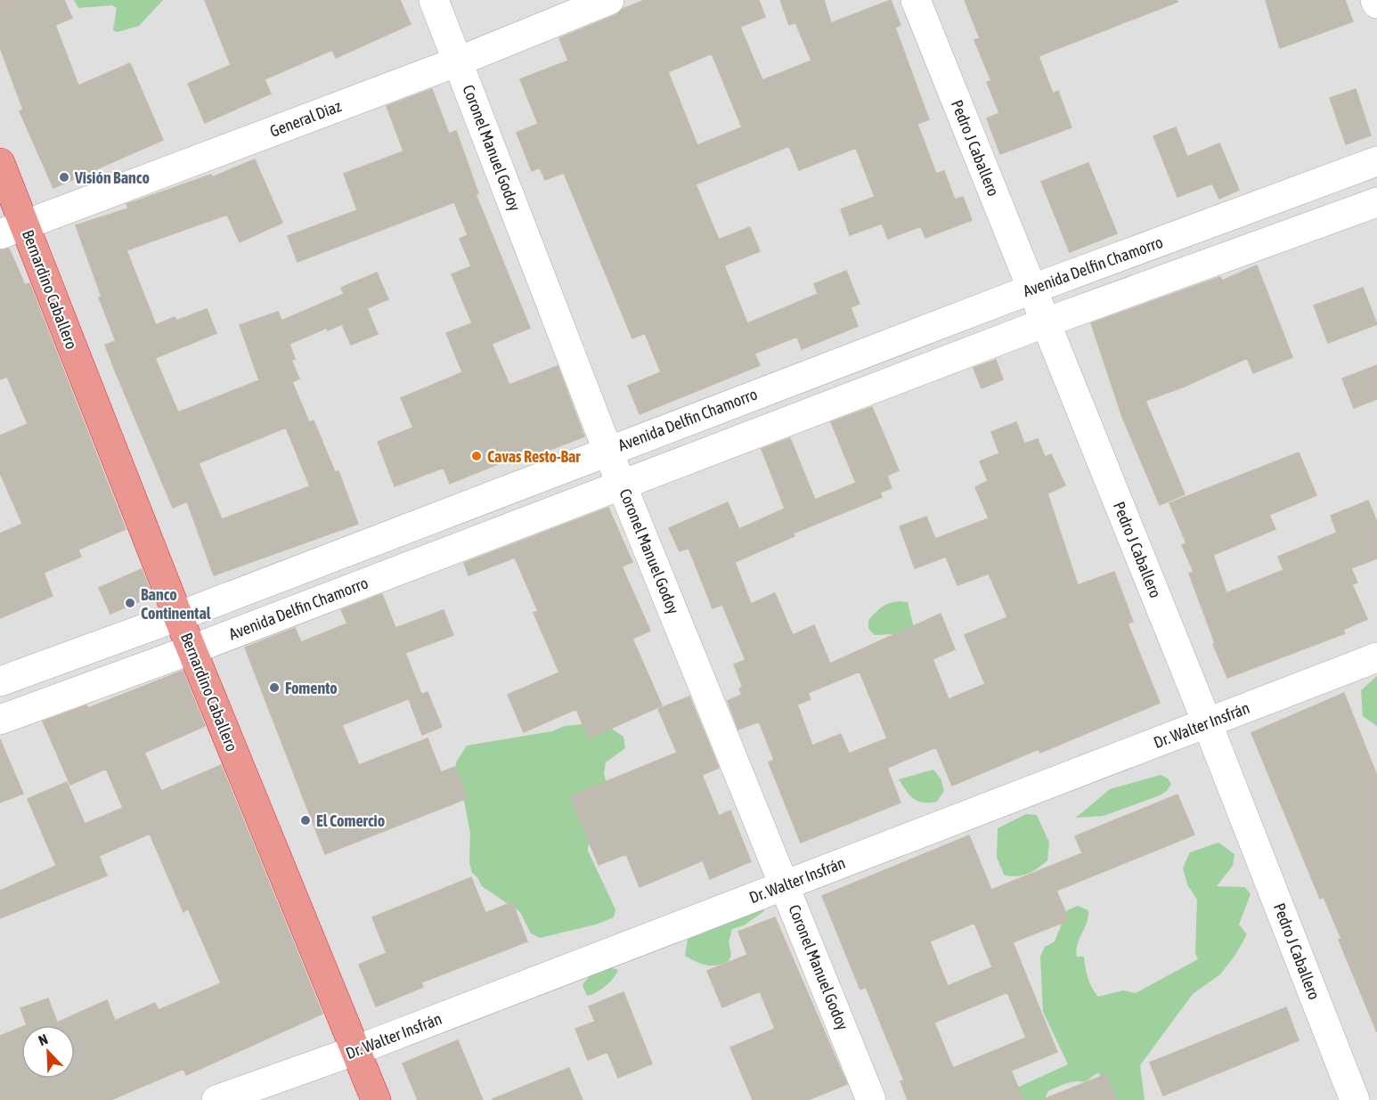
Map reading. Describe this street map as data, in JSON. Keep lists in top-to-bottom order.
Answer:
{
  "streets": {
    "highway": ["Bernardino Caballero"],
    "street": [
      "General Diaz",
      "Coronel Manuel Godoy",
      "Pedro J Caballero",
      "Avenida Delfin Chamorro",
      "Dr. Walter Insfrán"
    ]
  },
  "crossings": [
    ["General Diaz", "Coronel Manuel Godoy"],
    ["General Diaz", "Bernardino Caballero"],
    ["Coronel Manuel Godoy", "Avenida Delfin Chamorro"],
    ["Coronel Manuel Godoy", "Dr. Walter Insfrán"],
    ["Pedro J Caballero", "Avenida Delfin Chamorro"],
    ["Pedro J Caballero", "Dr. Walter Insfrán"],
    ["Avenida Delfin Chamorro", "Bernardino Caballero"],
    ["Bernardino Caballero", "Dr. Walter Insfrán"]
  ],
  "places": [
    "Visión Banco",
    "Cavas Resto-Bar",
    "Banco Continental",
    "Fomento",
    "El Comercio"
  ],
  "north": "top left"
}
